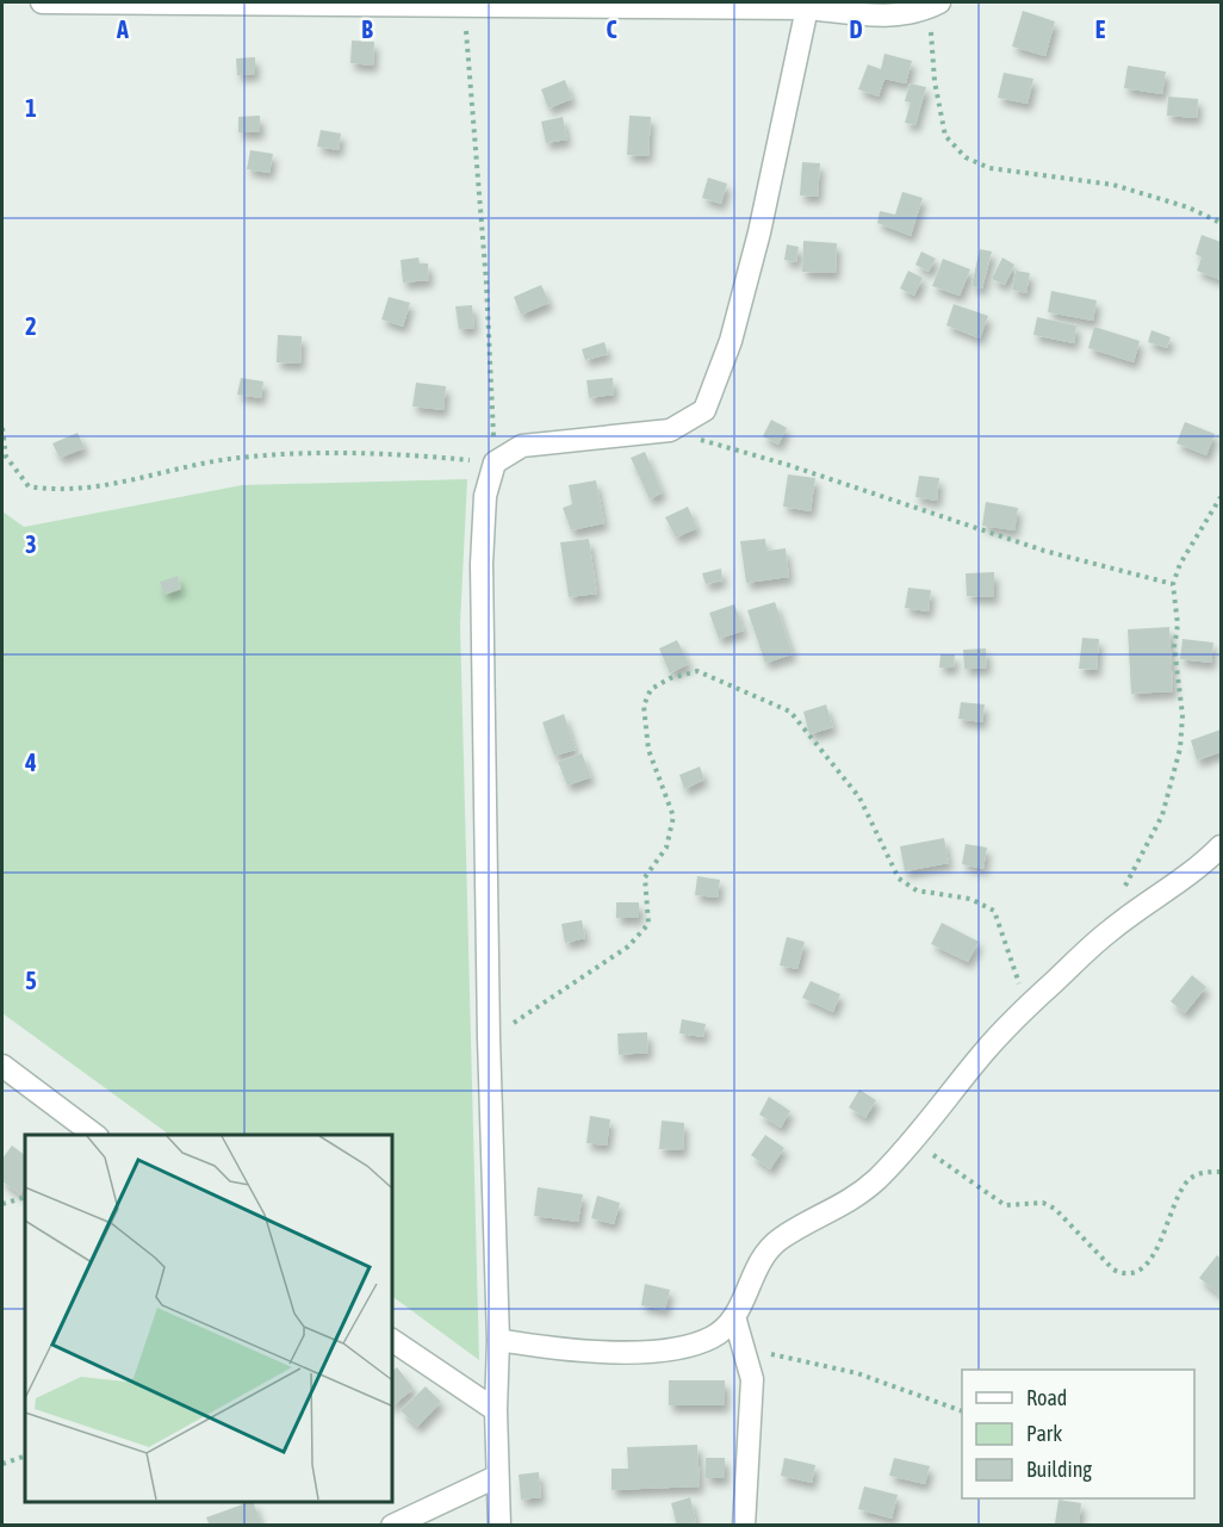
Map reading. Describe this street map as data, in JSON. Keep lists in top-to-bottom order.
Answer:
{
  "legend": ["Road", "Park", "Building"],
  "grid": {
    "columns": [
      "A",
      "B",
      "C",
      "D",
      "E"
    ],
    "rows": [
      "1",
      "2",
      "3",
      "4",
      "5"
    ]
  }
}
